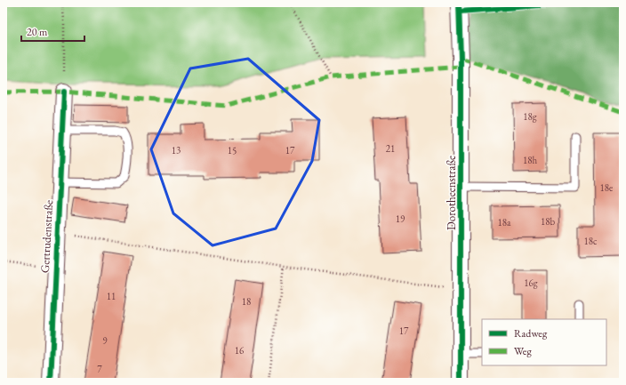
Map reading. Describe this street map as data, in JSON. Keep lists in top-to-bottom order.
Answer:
{
  "streets": {
    "street": ["Dorotheenstraße", "Gertrudenstraße"]
  },
  "house_numbers": [
    "18g",
    "21",
    "13",
    "15",
    "17",
    "18h",
    "18e",
    "19",
    "18b",
    "18a",
    "18c",
    "16g",
    "11",
    "18",
    "17",
    "9",
    "16",
    "7"
  ],
  "legend": ["Radweg", "Weg"],
  "scale_bar": "20 m"
}
